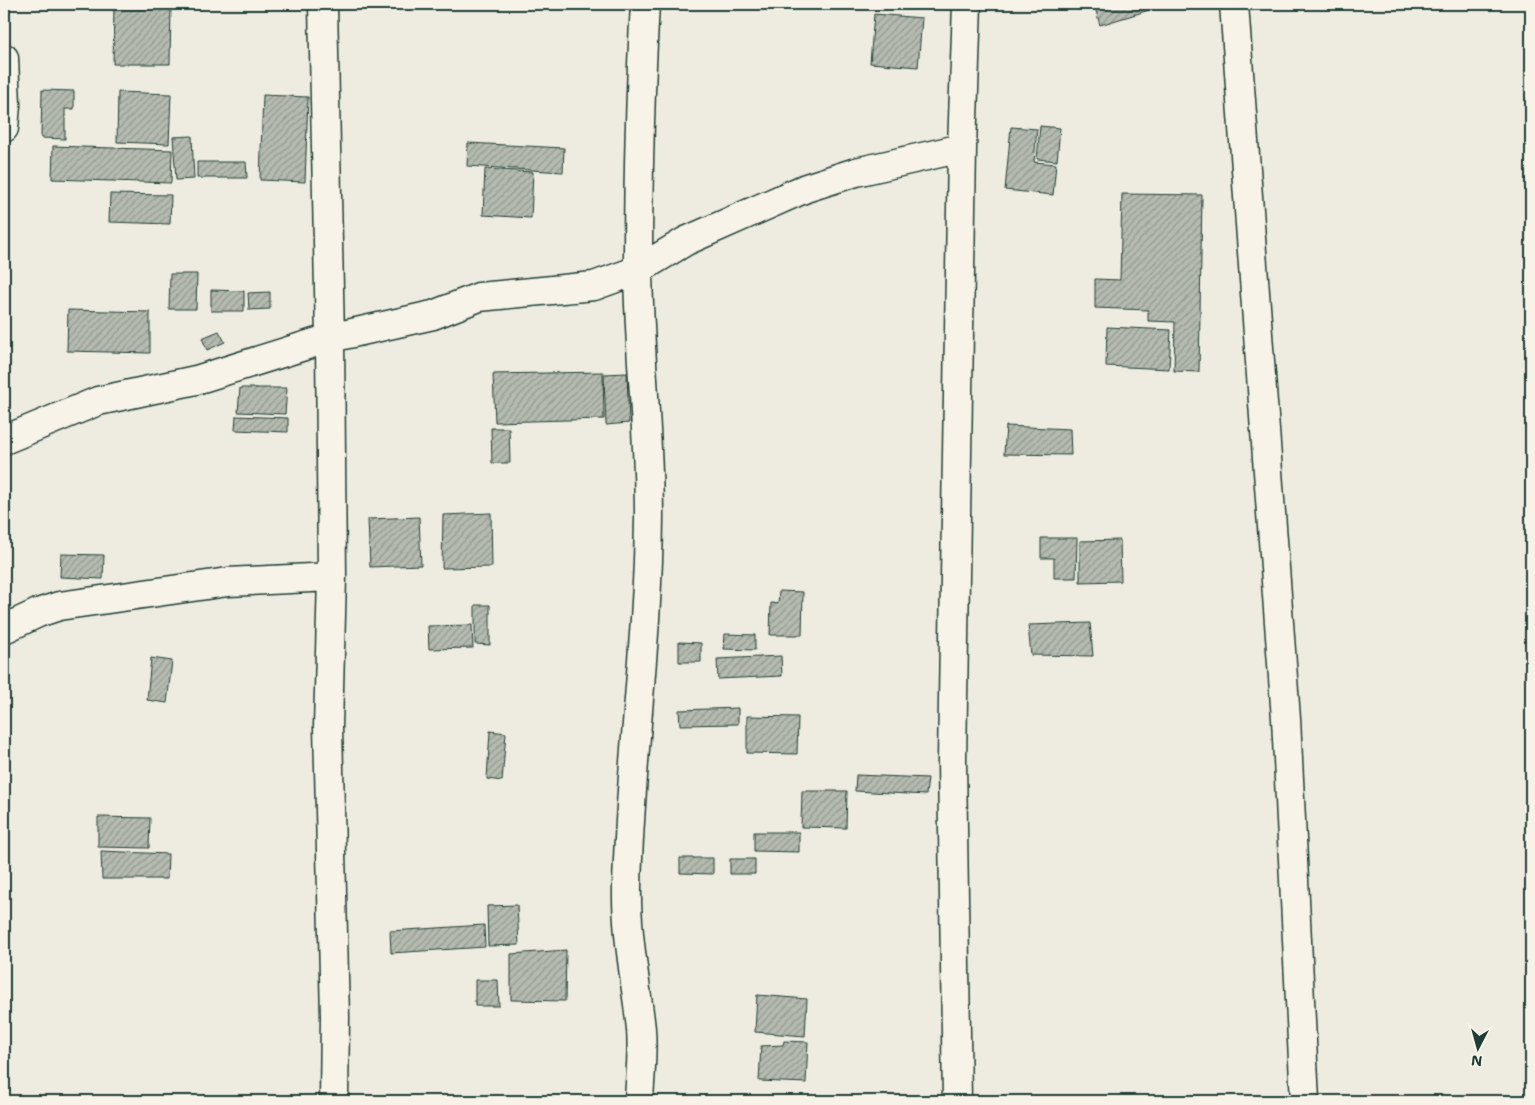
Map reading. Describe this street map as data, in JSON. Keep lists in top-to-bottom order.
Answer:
{
  "north": "bottom"
}
